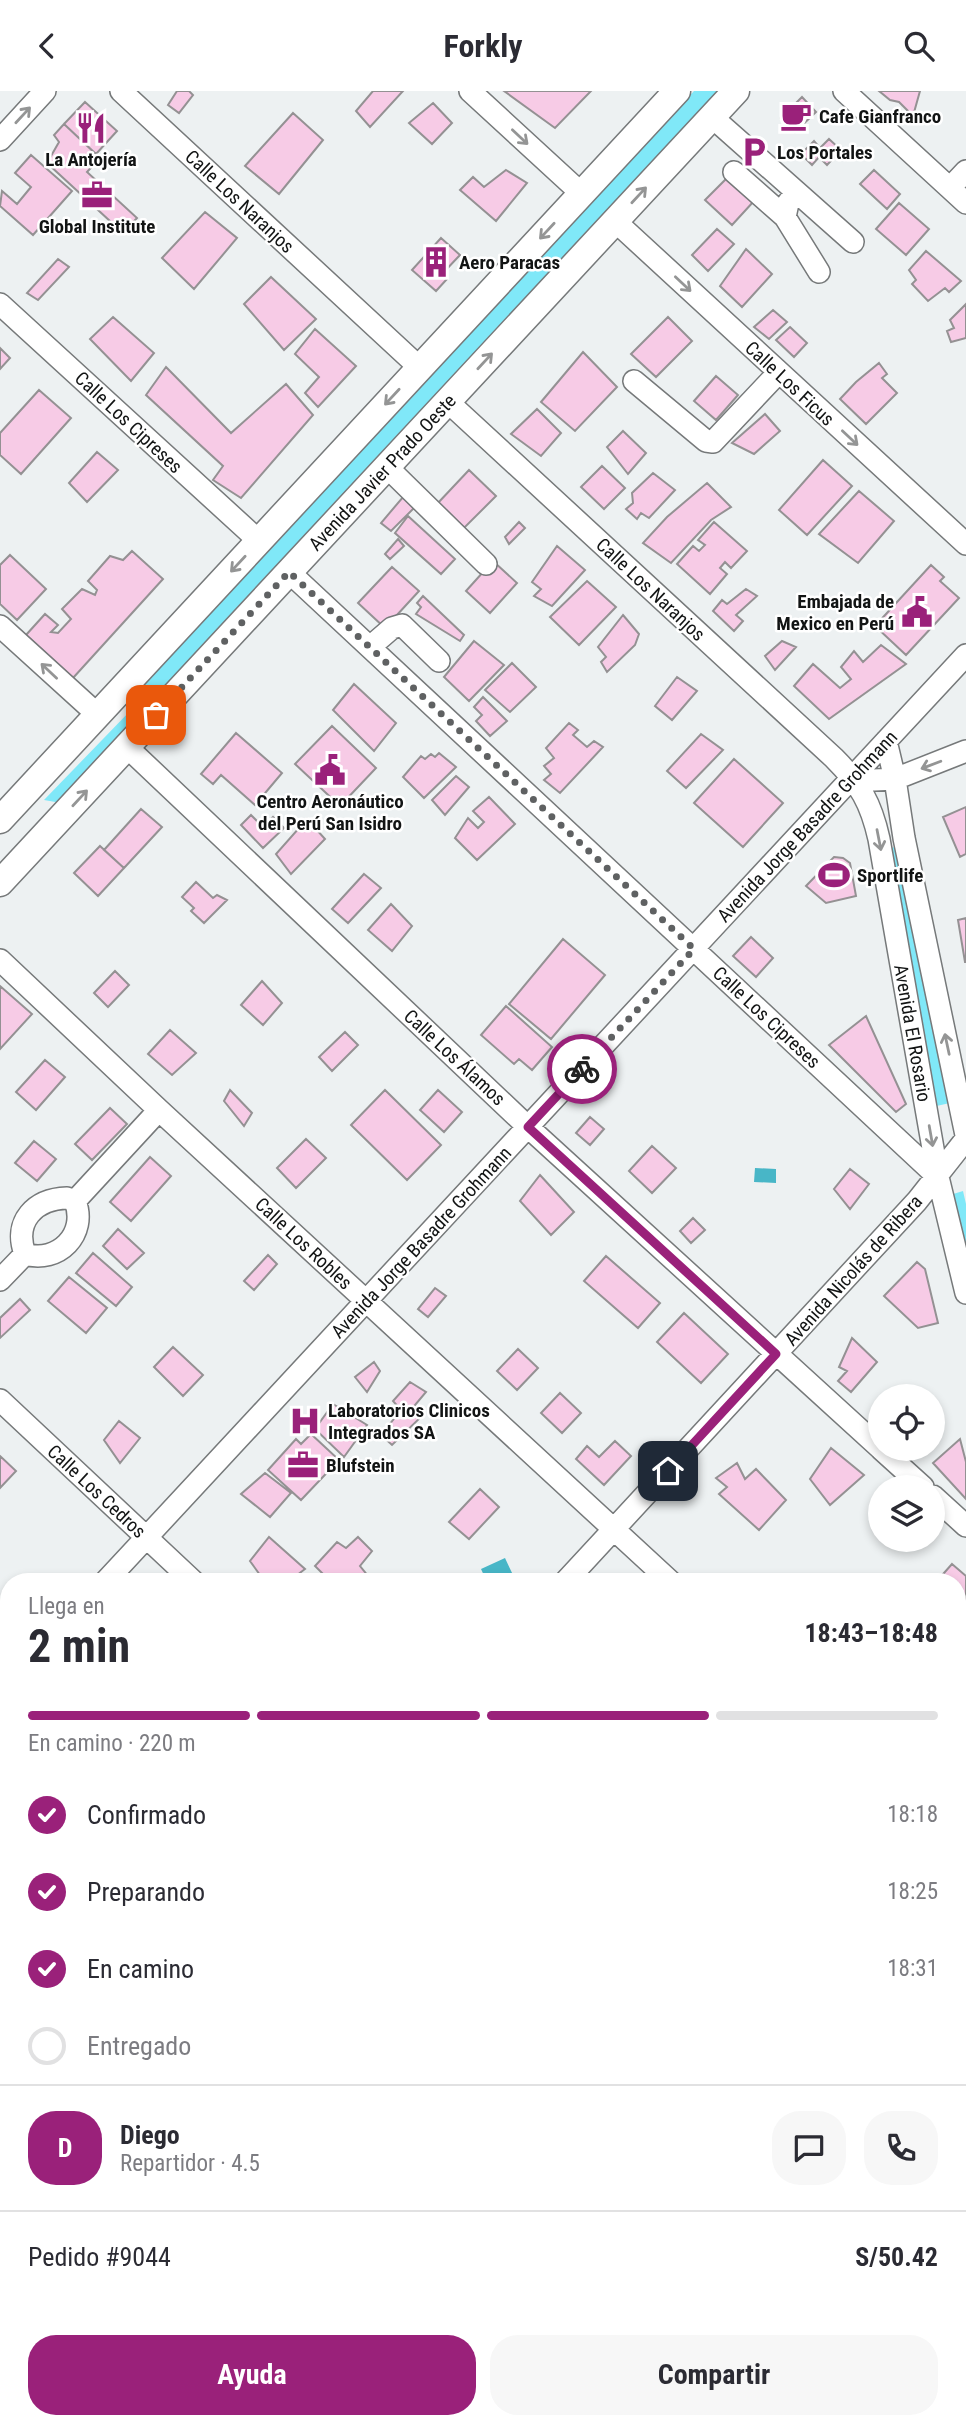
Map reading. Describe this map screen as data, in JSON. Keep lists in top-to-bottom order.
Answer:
{
  "streets": {
    "main road": ["Avenida Javier Prado Oeste"],
    "street": [
      "Calle Los Naranjos",
      "Calle Los Ficus",
      "Calle Los Cipreses",
      "Avenida Jorge Basadre Grohmann",
      "Avenida El Rosario",
      "Calle Los Álamos",
      "Calle Los Robles",
      "Avenida Nicolás de Ribera",
      "Calle Los Cedros"
    ]
  },
  "crossings": [
    ["Calle Los Naranjos", "Avenida Javier Prado Oeste"],
    ["Calle Los Naranjos", "Avenida Jorge Basadre Grohmann"],
    ["Calle Los Naranjos", "Avenida El Rosario"],
    ["Calle Los Ficus", "Avenida Javier Prado Oeste"],
    ["Calle Los Cipreses", "Avenida Javier Prado Oeste"],
    ["Calle Los Cipreses", "Avenida Jorge Basadre Grohmann"],
    ["Calle Los Cipreses", "Avenida El Rosario"],
    ["Calle Los Cipreses", "Avenida Nicolás de Ribera"],
    ["Avenida Javier Prado Oeste", "Calle Los Álamos"],
    ["Avenida Jorge Basadre Grohmann", "Avenida El Rosario"],
    ["Avenida Jorge Basadre Grohmann", "Calle Los Álamos"],
    ["Avenida Jorge Basadre Grohmann", "Calle Los Robles"],
    ["Avenida Jorge Basadre Grohmann", "Calle Los Cedros"],
    ["Avenida El Rosario", "Avenida Nicolás de Ribera"],
    ["Calle Los Álamos", "Avenida Nicolás de Ribera"],
    ["Calle Los Robles", "Avenida Nicolás de Ribera"]
  ],
  "places": {
    "cafe": ["Cafe Gianfranco"],
    "restaurant": ["La Antojería"],
    "parking": ["Los Portales"],
    "office": ["Global Institute", "Blufstein"],
    "building": ["Aero Paracas"],
    "public building": ["Embajada de Mexico en Perú", "Centro Aeronáutico del Perú San Isidro"],
    "sports": ["Sportlife"],
    "hospital": ["Laboratorios Clinicos Integrados SA"]
  },
  "page": {
    "header": "Forkly",
    "heading": ["2 min", "Llega en", "18:43–18:48"],
    "panel": [
      "Diego",
      "Repartidor · 4.5",
      "Pedido #9044",
      "S/50.42"
    ],
    "bar": "En camino · 220 m",
    "list": [
      ["Confirmado", "18:18"],
      ["Preparando", "18:25"],
      ["En camino", "18:31"],
      "Entregado"
    ],
    "round": "D",
    "buttons": ["Ayuda", "Compartir"]
  }
}
